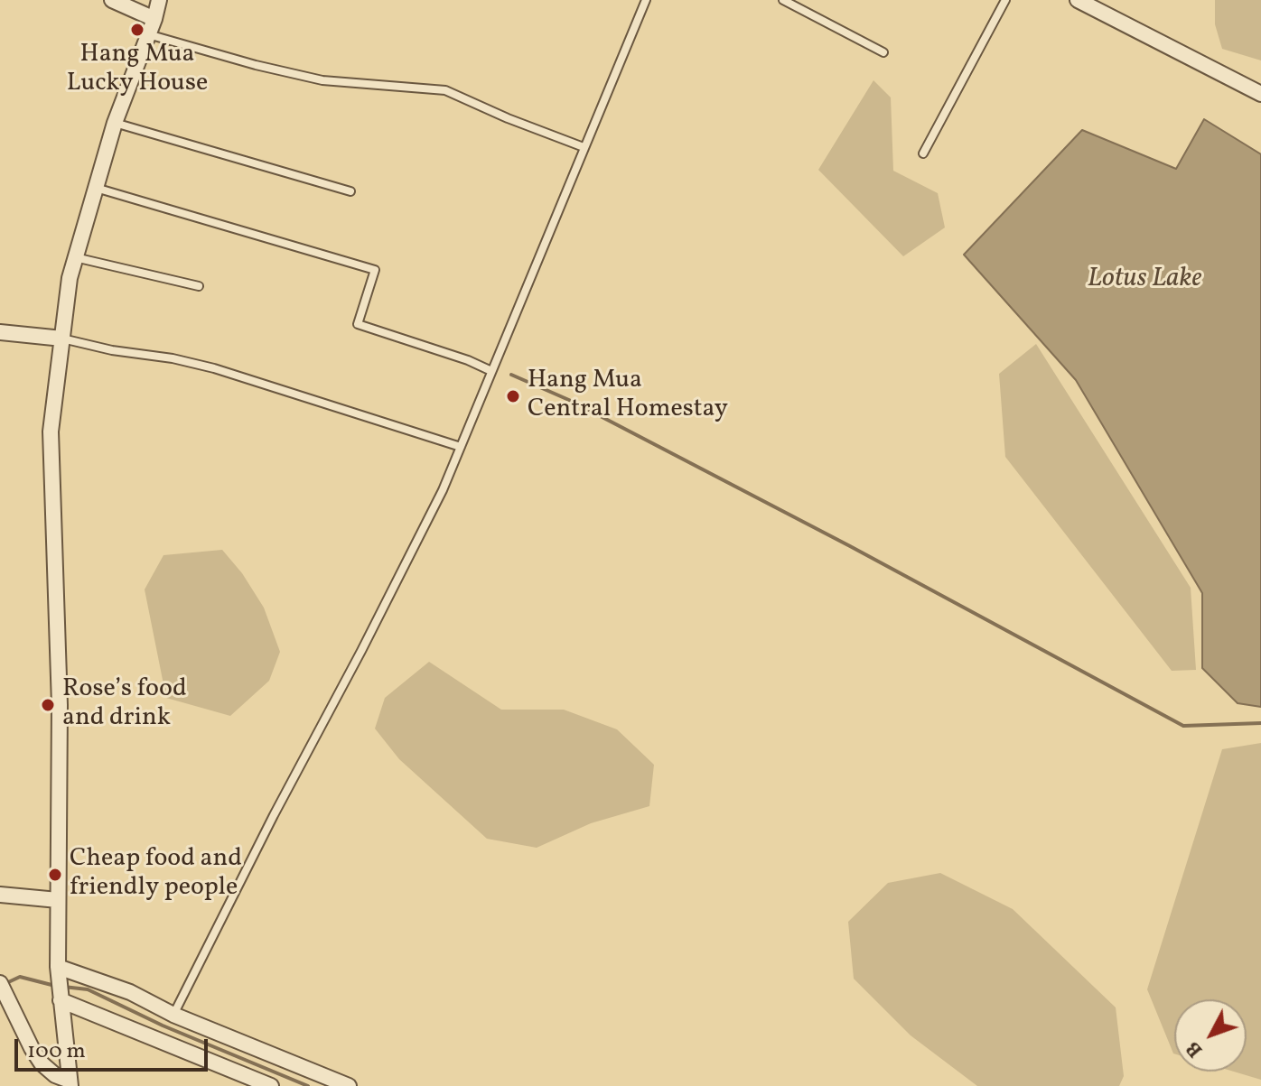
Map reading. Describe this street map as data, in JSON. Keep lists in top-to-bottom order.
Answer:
{
  "water": ["Lotus Lake"],
  "places": [
    "Hang Mua Lucky House",
    "Hang Mua Central Homestay",
    "Rose’s food and drink",
    "Cheap food and friendly people"
  ],
  "scale_bar": "100 m",
  "north": "bottom left"
}
